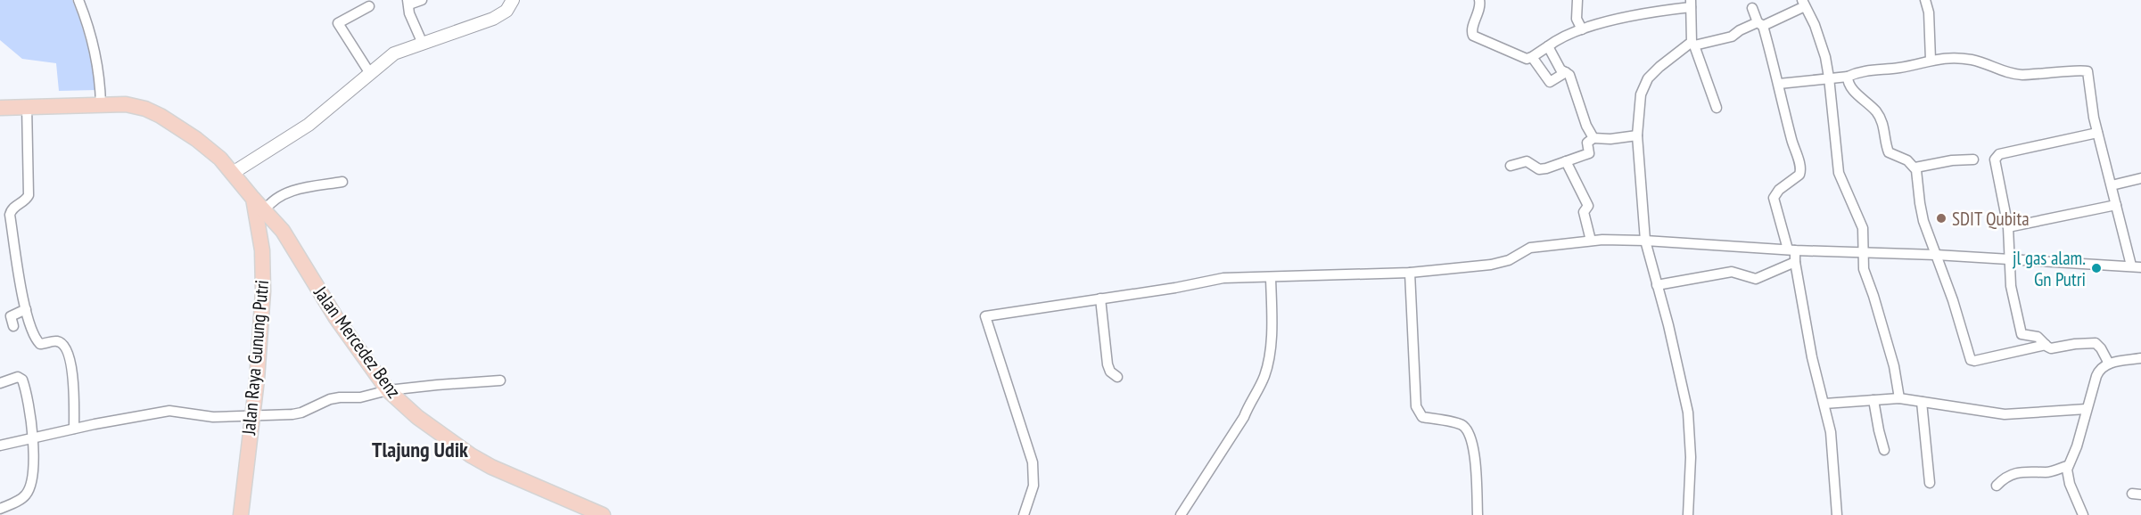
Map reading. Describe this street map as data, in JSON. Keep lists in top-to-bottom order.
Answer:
{
  "streets": {
    "main road": ["Jalan Mercedez Benz", "Jalan Raya Gunung Putri"]
  },
  "crossings": [
    ["Jalan Mercedez Benz", "Jalan Raya Gunung Putri"]
  ],
  "districts": ["Tlajung Udik"],
  "places": ["SDIT Qubita", "jl gas alam. Gn Putri"]
}
